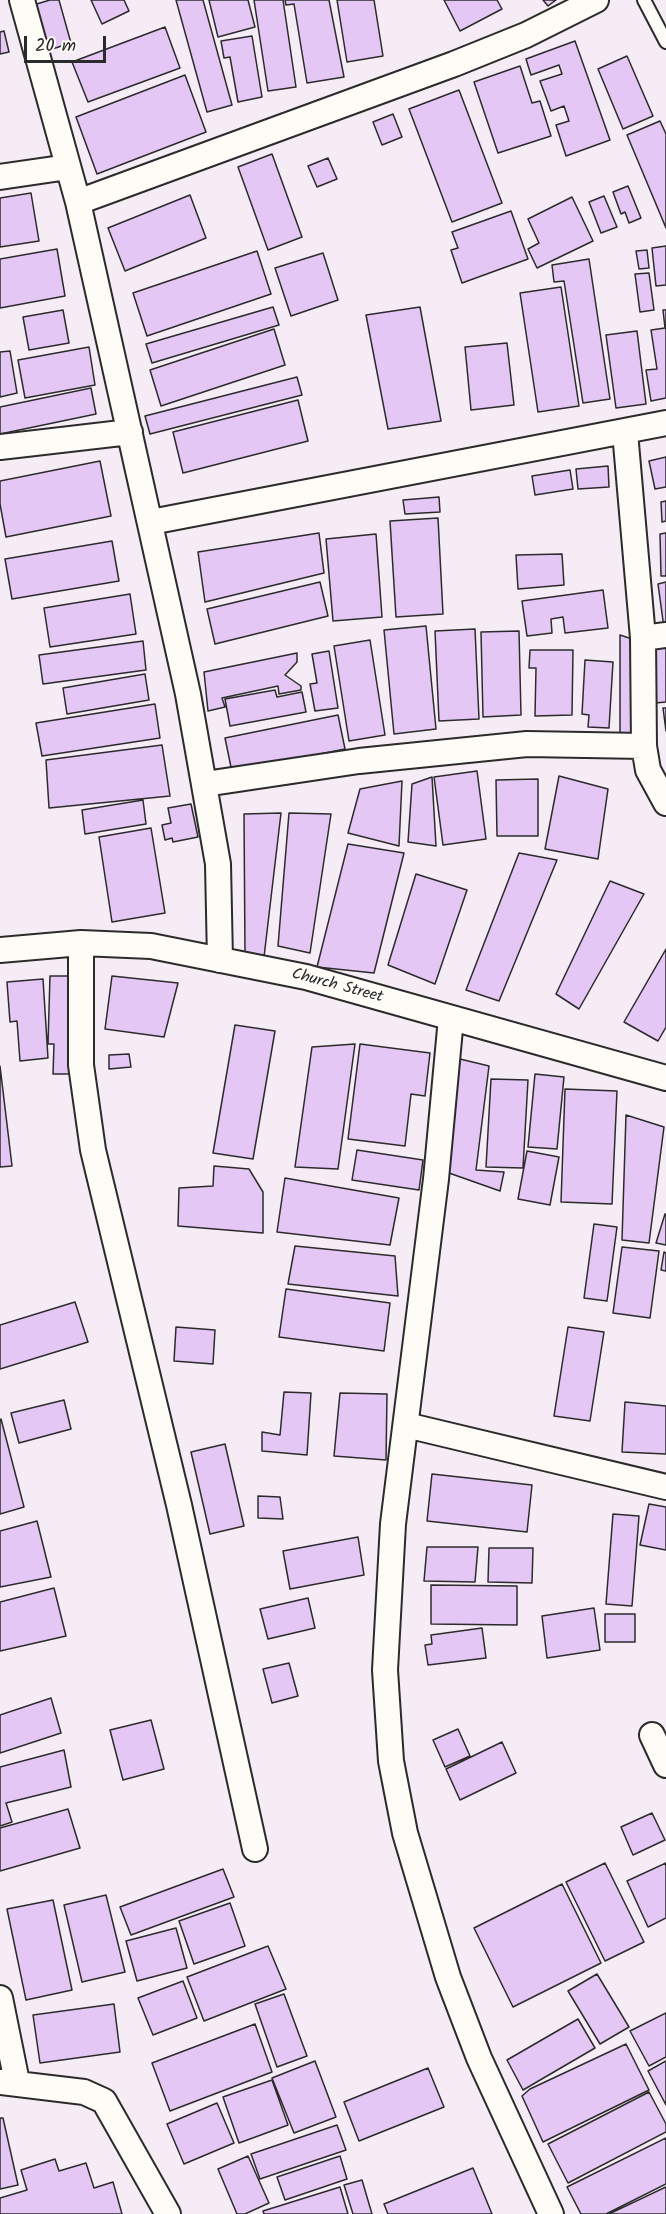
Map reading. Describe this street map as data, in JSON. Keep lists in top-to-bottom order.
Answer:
{
  "streets": {
    "street": ["Church Street"]
  },
  "scale_bar": "20 m"
}
